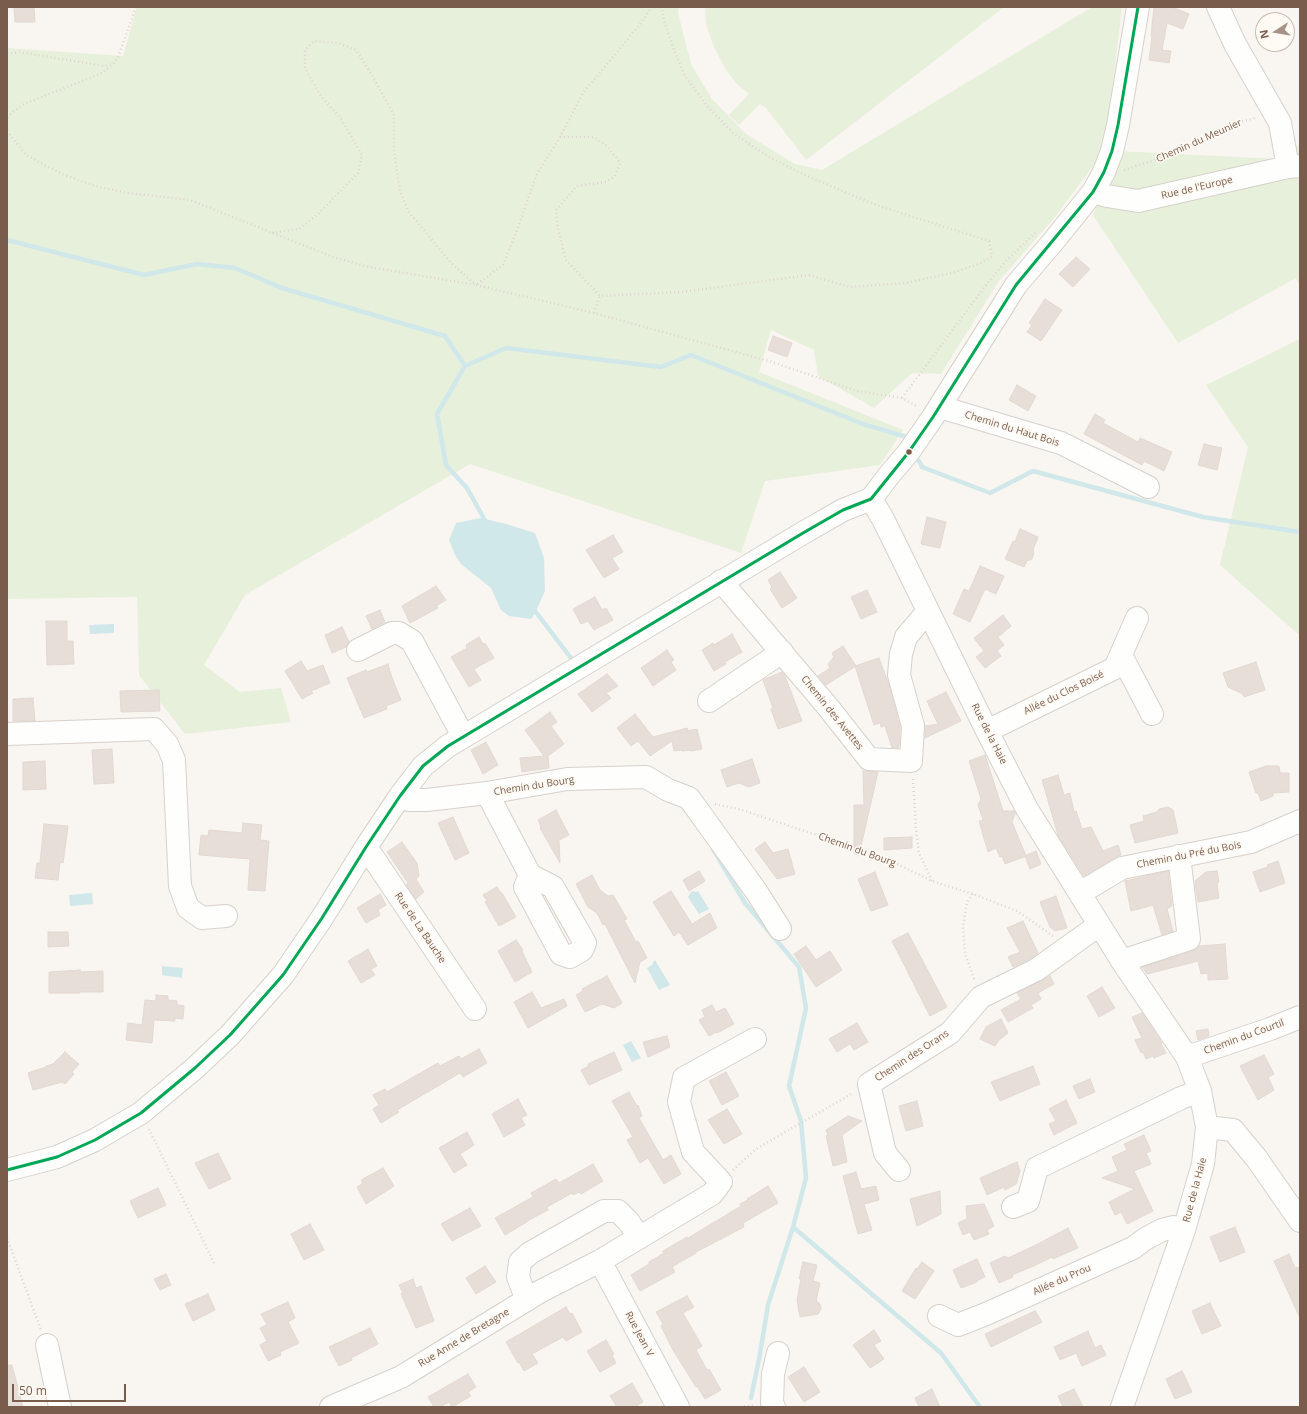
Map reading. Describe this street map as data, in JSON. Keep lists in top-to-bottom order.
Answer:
{
  "streets": {
    "street": [
      "Rue de l'Europe",
      "Chemin du Haut Bois",
      "Allée du Clos Boisé",
      "Chemin des Avettes",
      "Rue de la Haie",
      "Chemin du Bourg",
      "Chemin du Pré du Bois",
      "Rue de La Bauche",
      "Chemin du Courtil",
      "Chemin des Orans",
      "Allée du Prou",
      "Rue Jean V",
      "Rue Anne de Bretagne"
    ],
    "path": ["Chemin du Meunier"]
  },
  "crossings": [
    ["Allée du Clos Boisé", "Rue de la Haie"],
    ["Rue de la Haie", "Chemin du Pré du Bois"],
    ["Rue de la Haie", "Chemin du Courtil"],
    ["Rue de la Haie", "Chemin des Orans"],
    ["Rue de la Haie", "Allée du Prou"],
    ["Chemin du Bourg", "Chemin des Orans"],
    ["Chemin des Orans", "Rue Anne de Bretagne"],
    ["Rue Jean V", "Rue Anne de Bretagne"]
  ],
  "scale_bar": "50 m",
  "north": "left"
}
